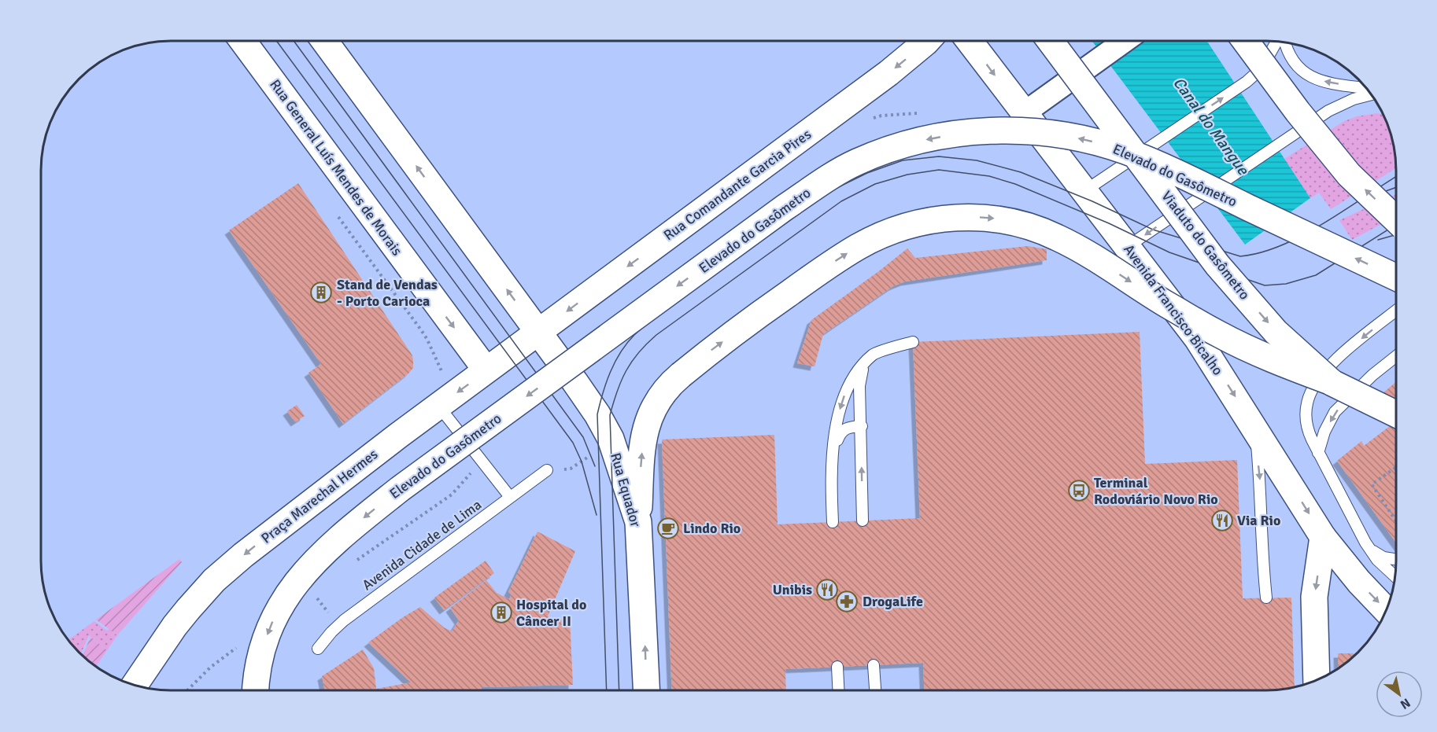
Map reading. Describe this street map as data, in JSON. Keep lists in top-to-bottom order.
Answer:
{
  "streets": {
    "main road": [
      "Rua General Luís Mendes de Morais",
      "Elevado do Gasômetro",
      "Rua Comandante Garcia Pires",
      "Viaduto do Gasômetro",
      "Avenida Francisco Bicalho",
      "Rua Equador",
      "Praça Marechal Hermes"
    ],
    "lane": ["Avenida Cidade de Lima"]
  },
  "crossings": [
    ["Rua General Luís Mendes de Morais", "Praça Marechal Hermes"],
    ["Rua Comandante Garcia Pires", "Rua Equador"],
    ["Rua Comandante Garcia Pires", "Praça Marechal Hermes"],
    ["Rua Equador", "Praça Marechal Hermes"]
  ],
  "one_way": [
    "Elevado do Gasômetro",
    "Rua Comandante Garcia Pires",
    "Avenida Francisco Bicalho",
    "Rua Equador",
    "Praça Marechal Hermes"
  ],
  "water": ["Canal do Mangue"],
  "places": {
    "building": ["Stand de Vendas - Porto Carioca", "Hospital do Câncer II"],
    "bus stop": ["Terminal Rodoviário Novo Rio"],
    "restaurant": ["Via Rio", "Unibis"],
    "cafe": ["Lindo Rio"],
    "pharmacy": ["DrogaLife"]
  },
  "north": "bottom right"
}
